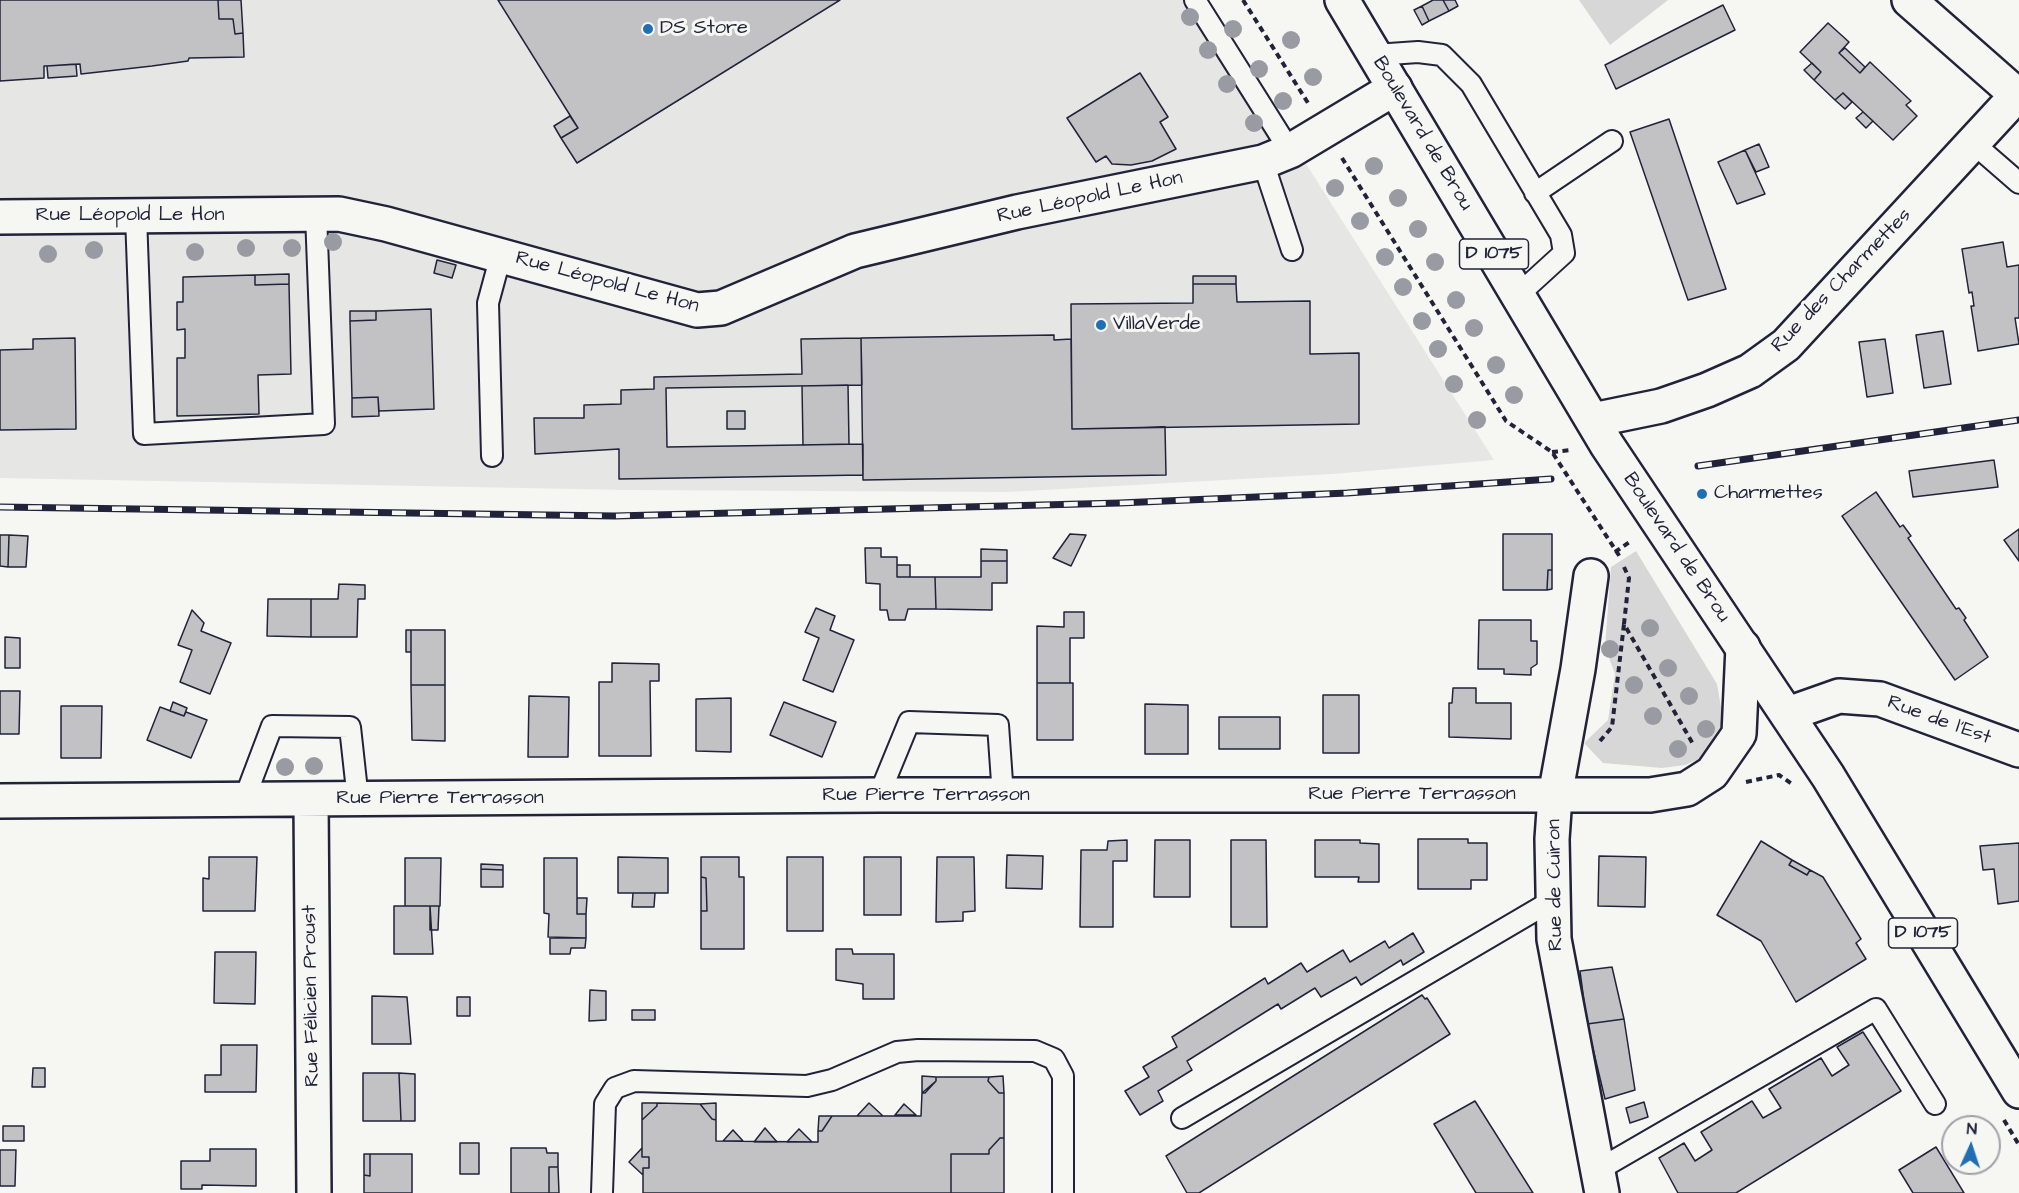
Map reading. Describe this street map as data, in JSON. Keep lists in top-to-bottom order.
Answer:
{
  "streets": {
    "street": [
      "Boulevard de Brou",
      "Rue Léopold Le Hon",
      "D 1075",
      "Rue des Charmettes",
      "Rue de l'Est",
      "Rue Pierre Terrasson",
      "Rue de Cuiron",
      "Rue Félicien Proust"
    ]
  },
  "crossings": [
    ["Boulevard de Brou", "Rue Léopold Le Hon"],
    ["Boulevard de Brou", "Rue des Charmettes"],
    ["Boulevard de Brou", "Rue de l'Est"],
    ["Boulevard de Brou", "Rue Pierre Terrasson"],
    ["Rue Pierre Terrasson", "Rue de Cuiron"],
    ["Rue Pierre Terrasson", "Rue Félicien Proust"]
  ],
  "places": ["DS Store", "VillaVerde", "Charmettes"],
  "north": "top"
}
